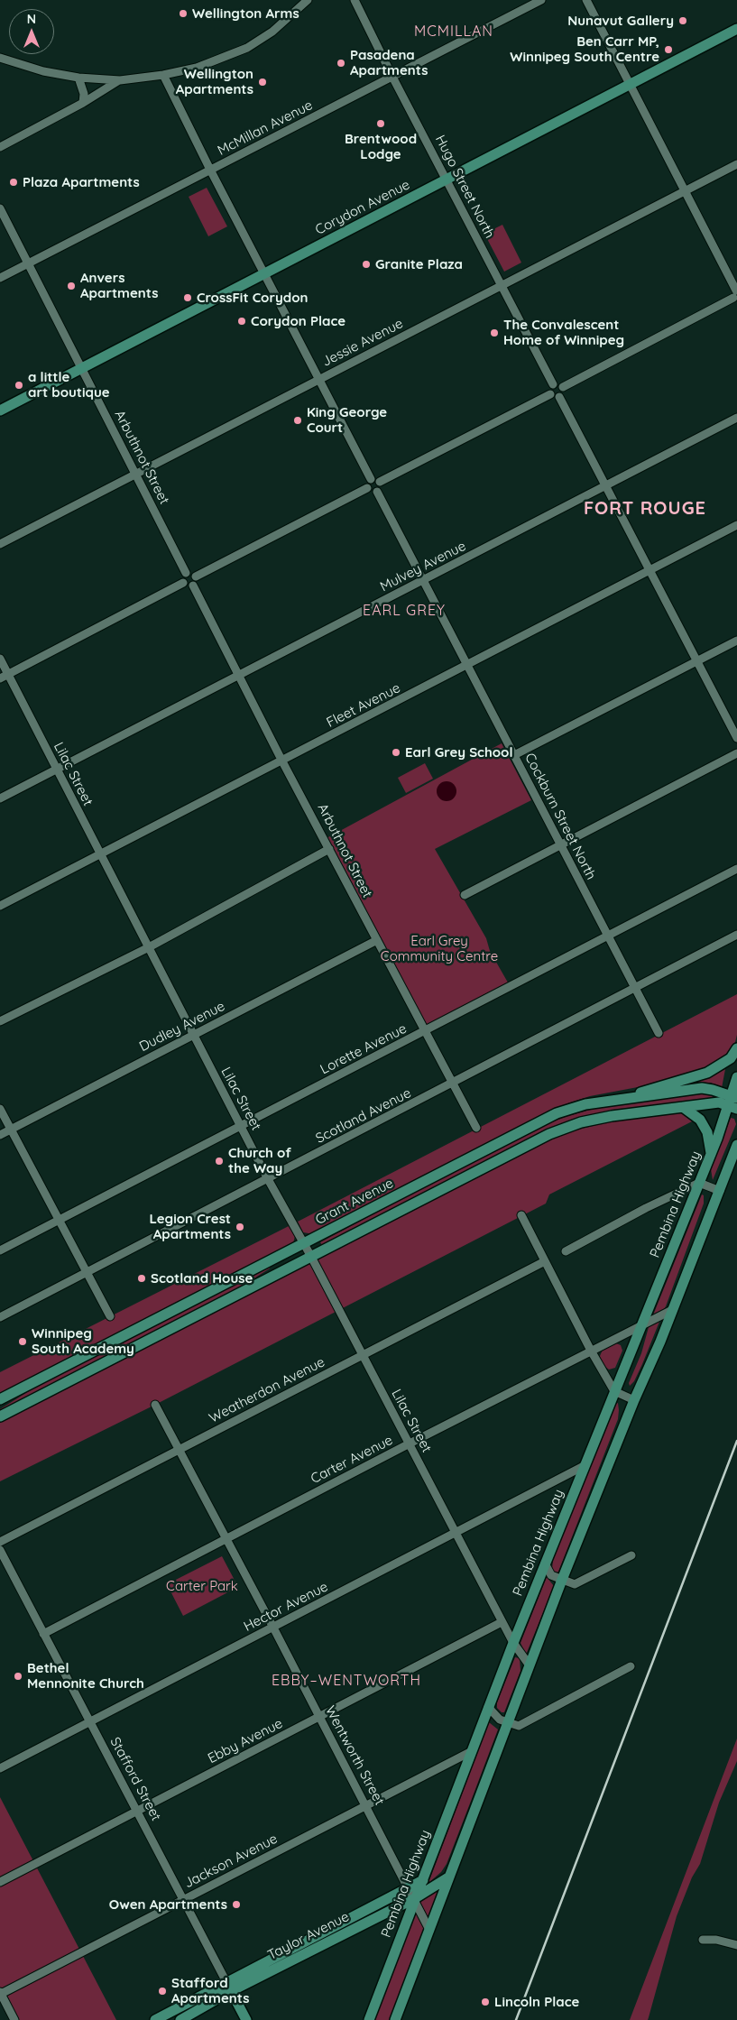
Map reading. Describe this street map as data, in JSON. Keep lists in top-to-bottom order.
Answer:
{
  "streets": {
    "main road": [
      "Corydon Avenue",
      "Grant Avenue",
      "Pembina Highway",
      "Stafford Street",
      "Taylor Avenue"
    ],
    "street": [
      "McMillan Avenue",
      "Hugo Street North",
      "Jessie Avenue",
      "Arbuthnot Street",
      "Mulvey Avenue",
      "Fleet Avenue",
      "Lilac Street",
      "Cockburn Street North",
      "Dudley Avenue",
      "Lorette Avenue",
      "Scotland Avenue",
      "Weatherdon Avenue",
      "Carter Avenue",
      "Hector Avenue",
      "Ebby Avenue",
      "Wentworth Street",
      "Jackson Avenue"
    ]
  },
  "crossings": [
    ["McMillan Avenue", "Hugo Street North"],
    ["McMillan Avenue", "Arbuthnot Street"],
    ["Hugo Street North", "Corydon Avenue"],
    ["Hugo Street North", "Jessie Avenue"],
    ["Corydon Avenue", "Arbuthnot Street"],
    ["Jessie Avenue", "Arbuthnot Street"],
    ["Arbuthnot Street", "Mulvey Avenue"],
    ["Arbuthnot Street", "Fleet Avenue"],
    ["Arbuthnot Street", "Dudley Avenue"],
    ["Arbuthnot Street", "Lorette Avenue"],
    ["Arbuthnot Street", "Scotland Avenue"],
    ["Mulvey Avenue", "Lilac Street"],
    ["Mulvey Avenue", "Cockburn Street North"],
    ["Fleet Avenue", "Lilac Street"],
    ["Fleet Avenue", "Cockburn Street North"],
    ["Lilac Street", "Dudley Avenue"],
    ["Lilac Street", "Lorette Avenue"],
    ["Lilac Street", "Scotland Avenue"],
    ["Lilac Street", "Grant Avenue"],
    ["Lilac Street", "Pembina Highway"],
    ["Lilac Street", "Weatherdon Avenue"],
    ["Lilac Street", "Carter Avenue"],
    ["Lilac Street", "Hector Avenue"],
    ["Lilac Street", "Ebby Avenue"],
    ["Cockburn Street North", "Lorette Avenue"],
    ["Cockburn Street North", "Scotland Avenue"],
    ["Grant Avenue", "Pembina Highway"],
    ["Pembina Highway", "Carter Avenue"],
    ["Pembina Highway", "Hector Avenue"],
    ["Pembina Highway", "Wentworth Street"],
    ["Pembina Highway", "Jackson Avenue"],
    ["Pembina Highway", "Taylor Avenue"],
    ["Weatherdon Avenue", "Wentworth Street"],
    ["Carter Avenue", "Wentworth Street"],
    ["Carter Avenue", "Stafford Street"],
    ["Hector Avenue", "Wentworth Street"],
    ["Hector Avenue", "Stafford Street"],
    ["Ebby Avenue", "Wentworth Street"],
    ["Ebby Avenue", "Stafford Street"],
    ["Wentworth Street", "Jackson Avenue"],
    ["Wentworth Street", "Taylor Avenue"],
    ["Stafford Street", "Jackson Avenue"],
    ["Stafford Street", "Taylor Avenue"]
  ],
  "districts": [
    "MCMILLAN",
    "FORT ROUGE",
    "EARL GREY",
    "EBBY–WENTWORTH"
  ],
  "parks": ["Earl Grey Community Centre", "Carter Park"],
  "places": [
    "Wellington Arms",
    "Nunavut Gallery",
    "Ben Carr MP, Winnipeg South Centre",
    "Pasadena Apartments",
    "Wellington Apartments",
    "Brentwood Lodge",
    "Plaza Apartments",
    "Granite Plaza",
    "Anvers Apartments",
    "CrossFit Corydon",
    "Corydon Place",
    "The Convalescent Home of Winnipeg",
    "a little art boutique",
    "King George Court",
    "Earl Grey School",
    "Church of the Way",
    "Legion Crest Apartments",
    "Scotland House",
    "Winnipeg South Academy",
    "Bethel Mennonite Church",
    "Owen Apartments",
    "Stafford Apartments",
    "Lincoln Place"
  ],
  "north": "top"
}
